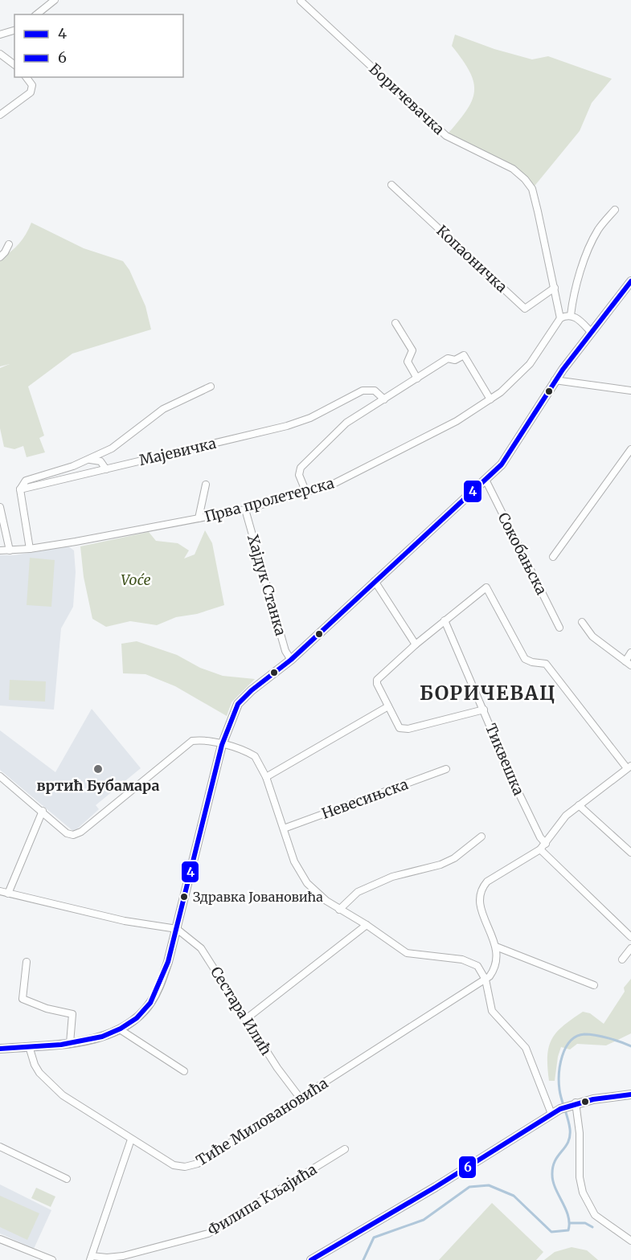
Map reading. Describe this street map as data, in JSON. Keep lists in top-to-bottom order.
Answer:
{
  "streets": {
    "street": [
      "Боричевачка",
      "Копаоничка",
      "Мајевичка",
      "Прва пролетерска",
      "Сокобањска",
      "Хајдук Станка",
      "Тиквешка",
      "Невесињска",
      "Сестара Илић",
      "Тиће Миловановића",
      "Филипа Кљајића"
    ]
  },
  "crossings": [
    ["Боричевачка", "Копаоничка"],
    ["Боричевачка", "Прва пролетерска"],
    ["Прва пролетерска", "Хајдук Станка"],
    ["Сестара Илић", "Тиће Миловановића"]
  ],
  "districts": ["БОРИЧЕВАЦ"],
  "parks": ["Voće"],
  "places": ["вртић Бубамара", "Здравка Јовановића"],
  "lines": ["transit line 4", "transit line 6"],
  "legend": ["4", "6"]
}
